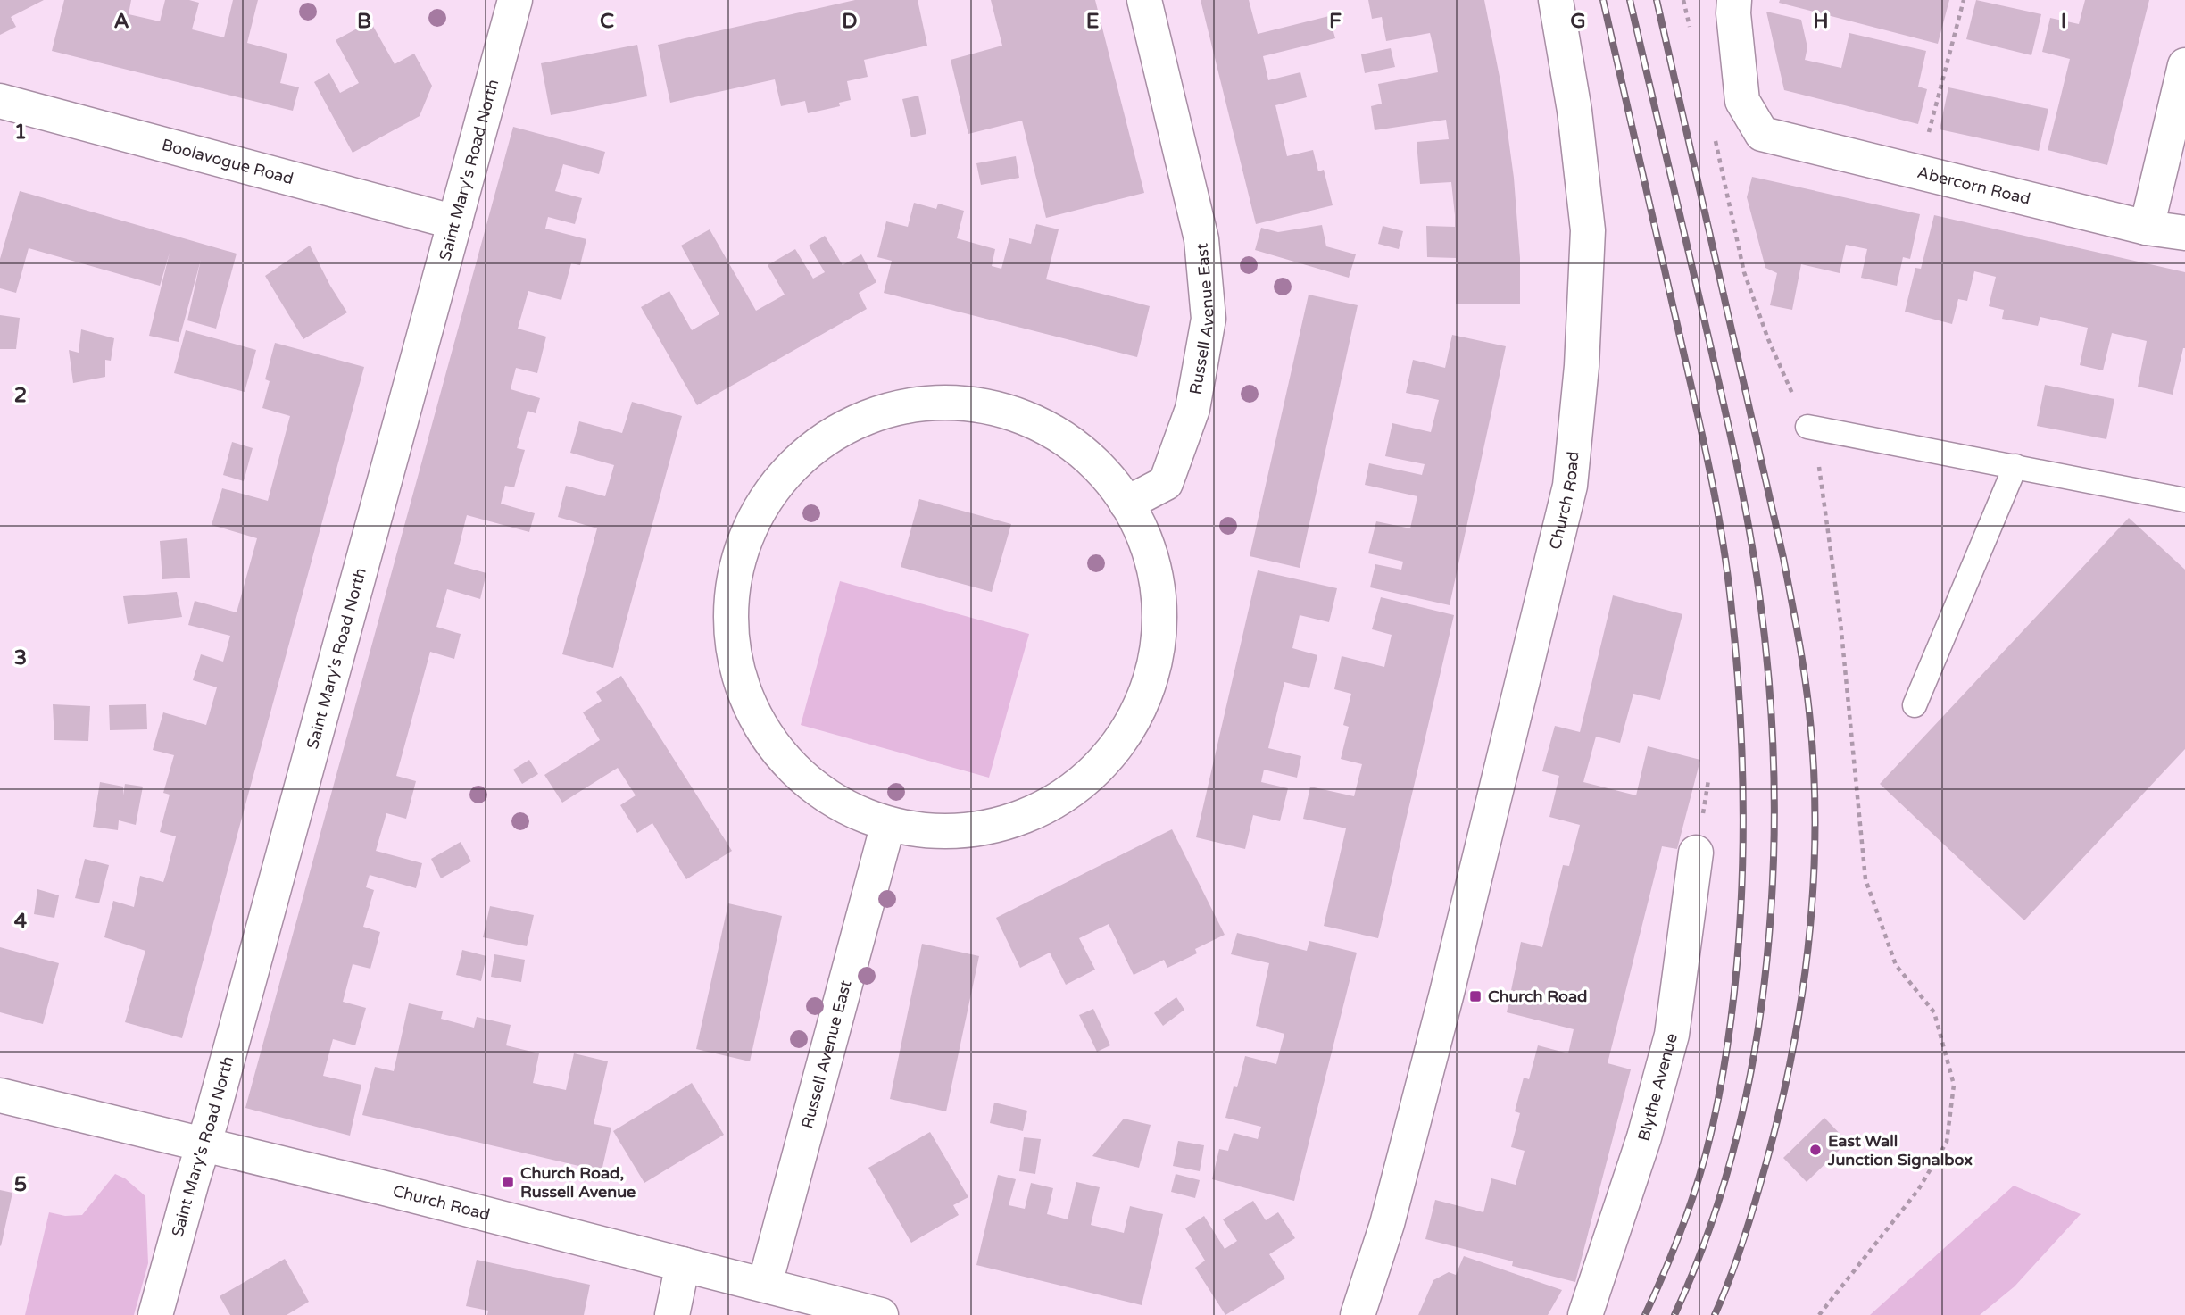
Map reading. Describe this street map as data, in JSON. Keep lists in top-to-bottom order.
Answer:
{
  "streets": {
    "street": [
      "Boolavogue Road",
      "Saint Mary's Road North",
      "Abercorn Road",
      "Russell Avenue East",
      "Church Road",
      "Blythe Avenue"
    ]
  },
  "crossings": [
    ["Boolavogue Road", "Saint Mary's Road North"],
    ["Saint Mary's Road North", "Church Road"],
    ["Russell Avenue East", "Church Road"]
  ],
  "places": {
    "transit": ["Church Road", "Church Road, Russell Avenue"],
    "other": ["East Wall Junction Signalbox"]
  },
  "grid": {
    "columns": [
      "A",
      "B",
      "C",
      "D",
      "E",
      "F",
      "G",
      "H",
      "I"
    ],
    "rows": [
      "1",
      "2",
      "3",
      "4",
      "5"
    ]
  }
}
